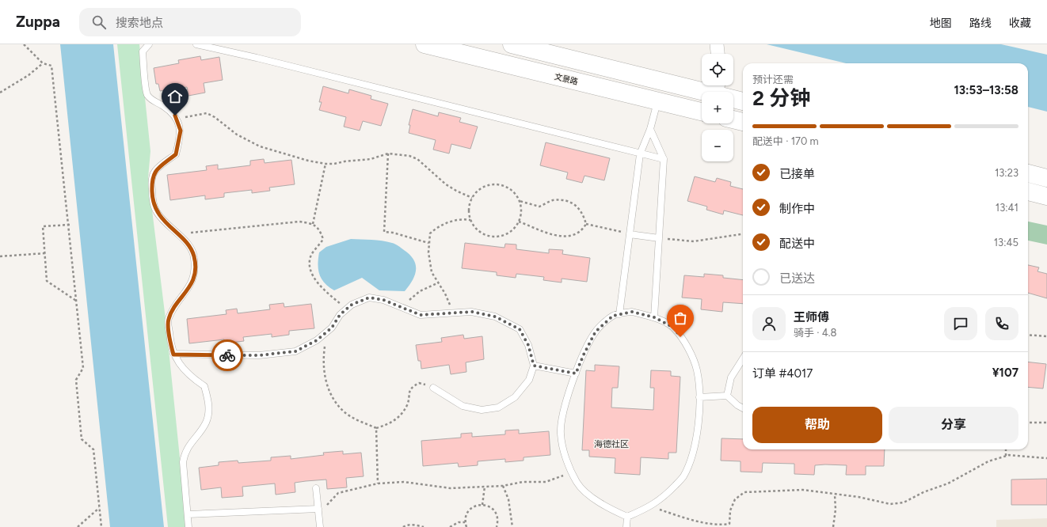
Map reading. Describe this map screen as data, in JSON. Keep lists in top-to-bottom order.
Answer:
{
  "streets": {
    "main road": ["文景路"]
  },
  "districts": ["海德社区"],
  "page": {
    "header": "Zuppa",
    "search": "搜索地点",
    "nav": ["地图", "路线", "收藏"],
    "map_buttons": ["+", "−"],
    "heading": ["2 分钟", "预计还需", "13:53–13:58"],
    "panel": [
      "王师傅",
      "骑手 · 4.8",
      "订单 #4017",
      "¥107"
    ],
    "bar": "配送中 · 170 m",
    "list": [
      ["已接单", "13:23"],
      ["制作中", "13:41"],
      ["配送中", "13:45"],
      "已送达"
    ],
    "buttons": ["帮助", "分享"]
  }
}
